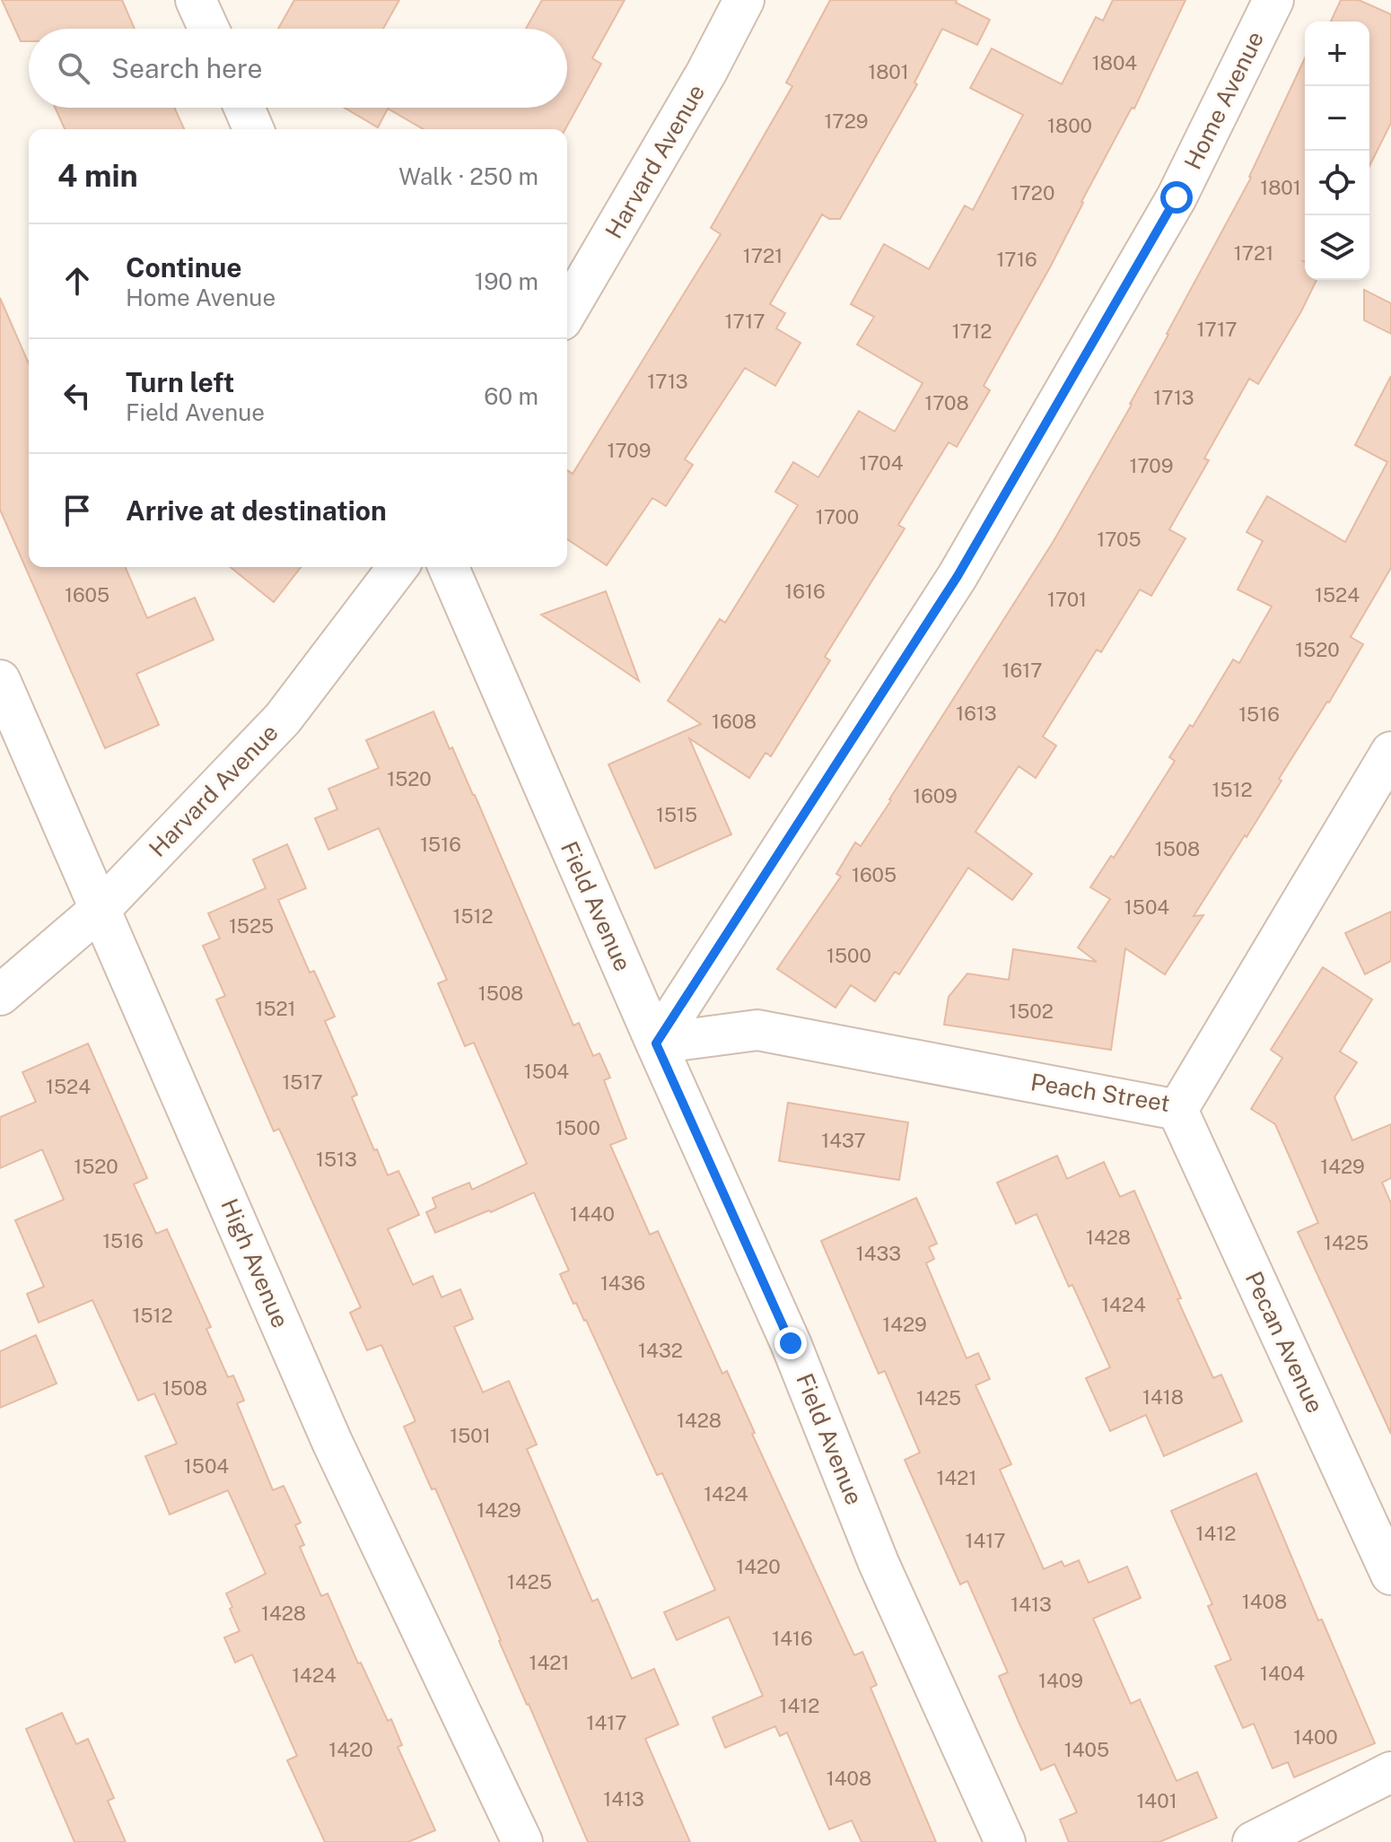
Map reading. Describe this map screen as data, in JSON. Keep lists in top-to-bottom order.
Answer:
{
  "streets": {
    "street": [
      "Home Avenue",
      "Harvard Avenue",
      "Field Avenue",
      "Peach Street",
      "High Avenue",
      "Pecan Avenue"
    ]
  },
  "crossings": [
    ["Home Avenue", "Field Avenue"],
    ["Home Avenue", "Peach Street"],
    ["Harvard Avenue", "High Avenue"],
    ["Field Avenue", "Peach Street"],
    ["Peach Street", "Pecan Avenue"]
  ],
  "house_numbers": [
    "1804",
    "1801",
    "1729",
    "1800",
    "1801",
    "1720",
    "1721",
    "1721",
    "1716",
    "1717",
    "1717",
    "1712",
    "1713",
    "1713",
    "1708",
    "1709",
    "1704",
    "1709",
    "1700",
    "1705",
    "1616",
    "1605",
    "1524",
    "1701",
    "1520",
    "1617",
    "1613",
    "1516",
    "1608",
    "1520",
    "1512",
    "1609",
    "1515",
    "1516",
    "1508",
    "1605",
    "1504",
    "1512",
    "1525",
    "1500",
    "1508",
    "1521",
    "1502",
    "1504",
    "1517",
    "1524",
    "1500",
    "1437",
    "1513",
    "1520",
    "1429",
    "1440",
    "1428",
    "1516",
    "1425",
    "1433",
    "1436",
    "1424",
    "1512",
    "1429",
    "1432",
    "1508",
    "1418",
    "1425",
    "1428",
    "1501",
    "1504",
    "1421",
    "1424",
    "1429",
    "1412",
    "1417",
    "1420",
    "1425",
    "1408",
    "1413",
    "1428",
    "1416",
    "1421",
    "1404",
    "1424",
    "1409",
    "1412",
    "1417",
    "1400",
    "1420",
    "1405",
    "1408",
    "1413",
    "1401"
  ],
  "page": {
    "map_buttons": ["+", "−"],
    "search": "Search here",
    "heading": ["4 min", "Walk · 250 m"],
    "list": [
      ["Continue", "Home Avenue", "190 m"],
      ["Turn left", "Field Avenue", "60 m"],
      "Arrive at destination"
    ]
  }
}
